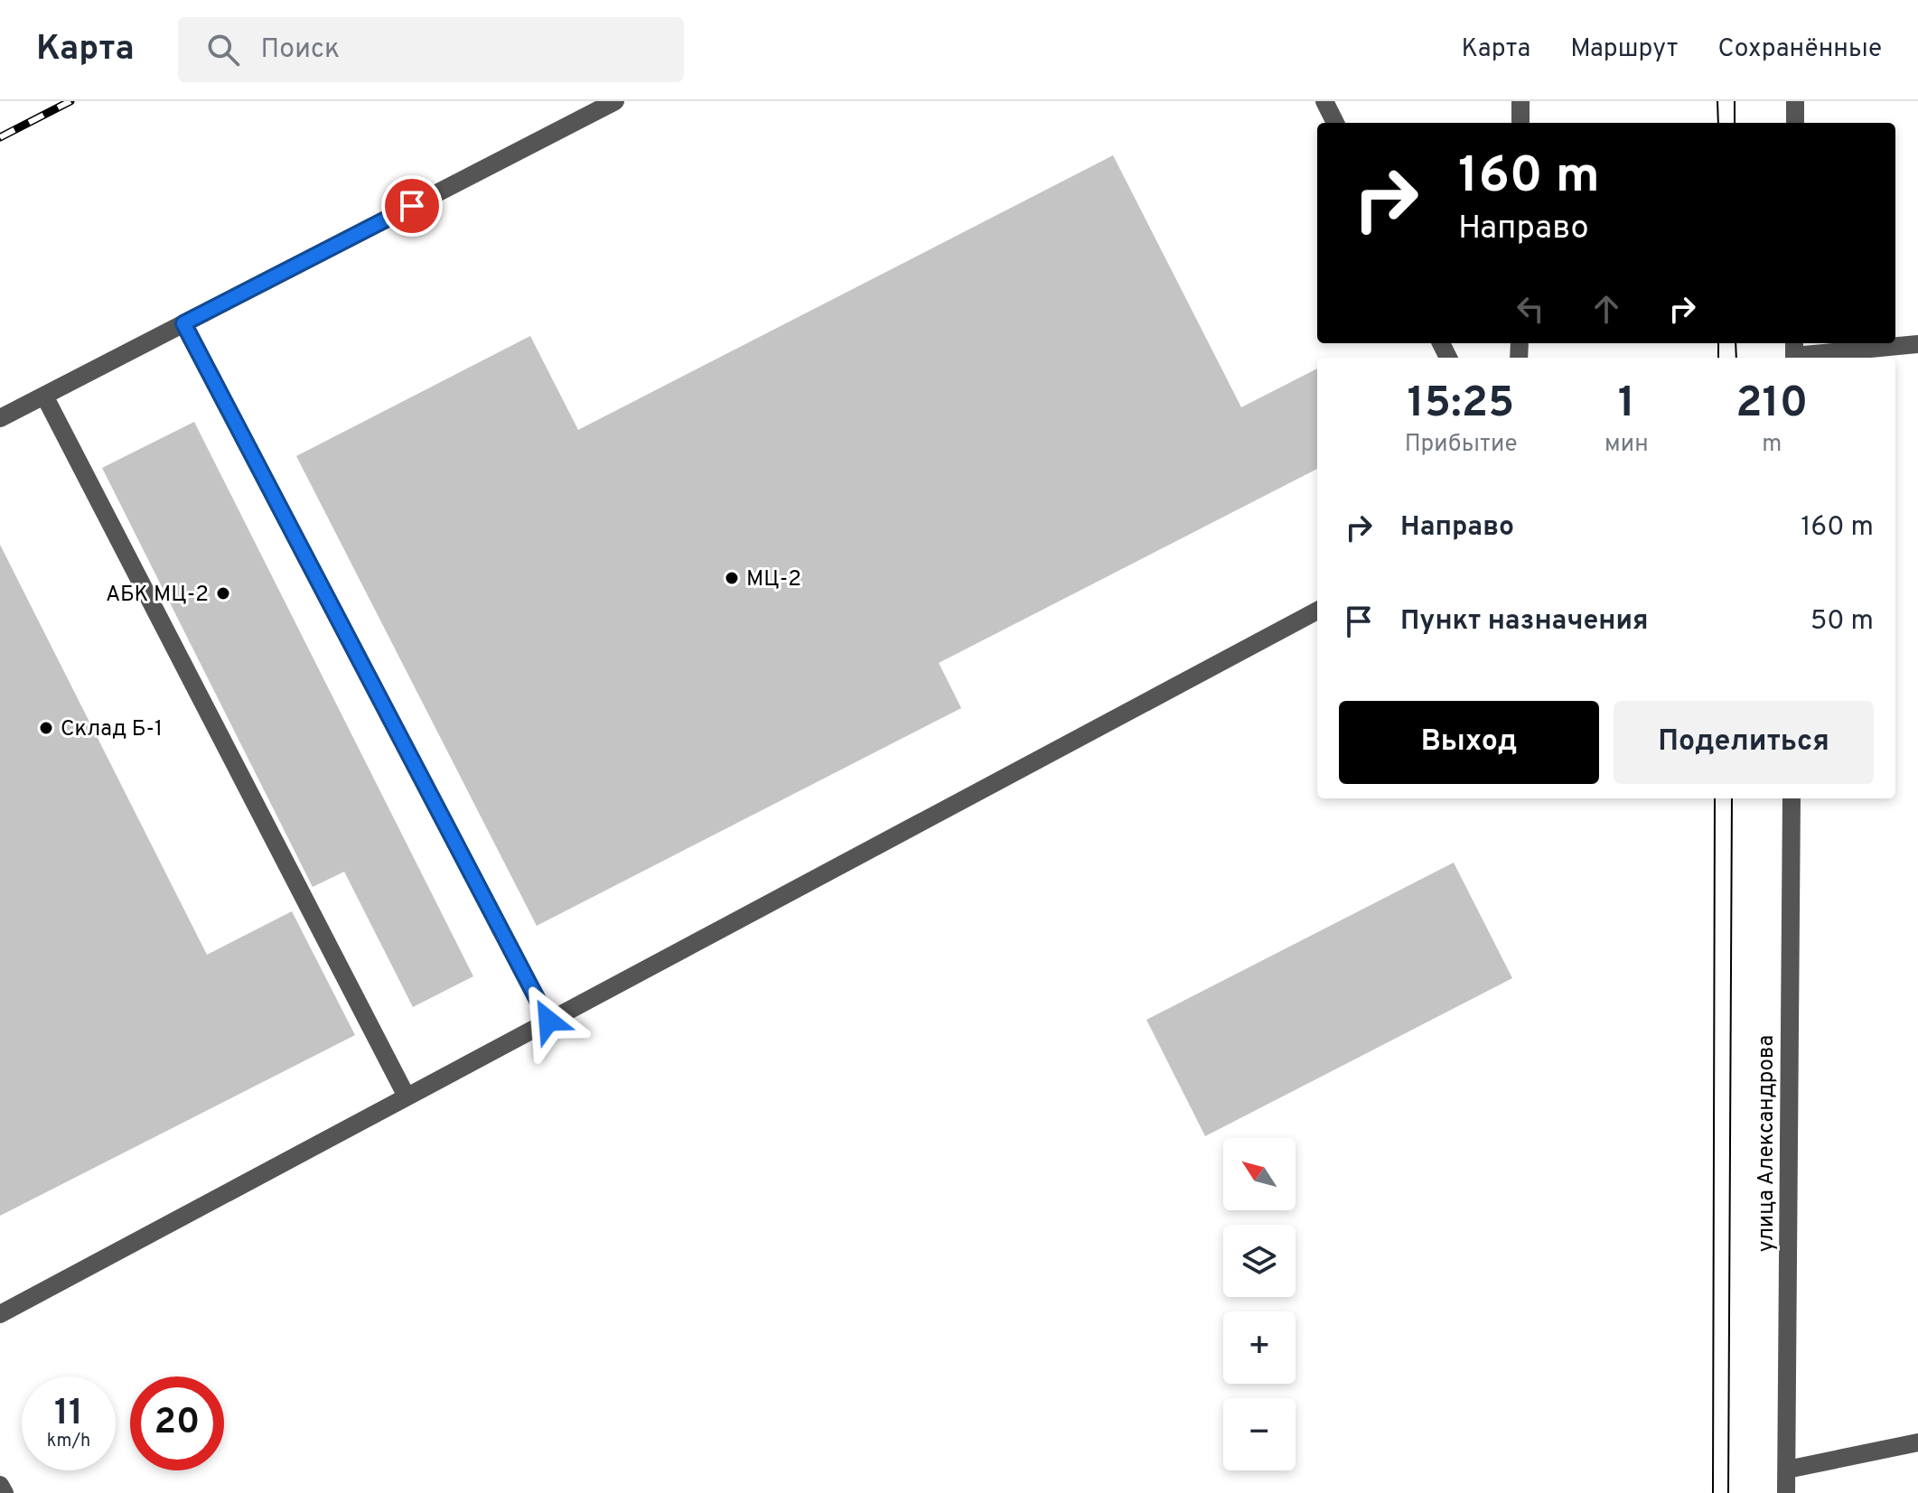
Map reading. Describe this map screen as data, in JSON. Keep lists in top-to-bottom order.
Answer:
{
  "streets": {
    "street": ["улица Александрова"]
  },
  "places": ["МЦ-2", "АБК МЦ-2", "Склад Б-1"],
  "north": "top left",
  "page": {
    "header": "Карта",
    "search": "Поиск",
    "nav": ["Карта", "Маршрут", "Сохранённые"],
    "turn": ["160 m", "Направо"],
    "eta": [
      "15:25",
      "Прибытие",
      "1",
      "мин",
      "210",
      "m"
    ],
    "list": [
      {
        "name": "Направо",
        "value": "160 m"
      },
      {
        "name": "Пункт назначения",
        "value": "50 m"
      }
    ],
    "buttons": ["Выход", "Поделиться"],
    "map_buttons": ["+", "−"],
    "speed": "11 km/h",
    "limit": "20"
  }
}
